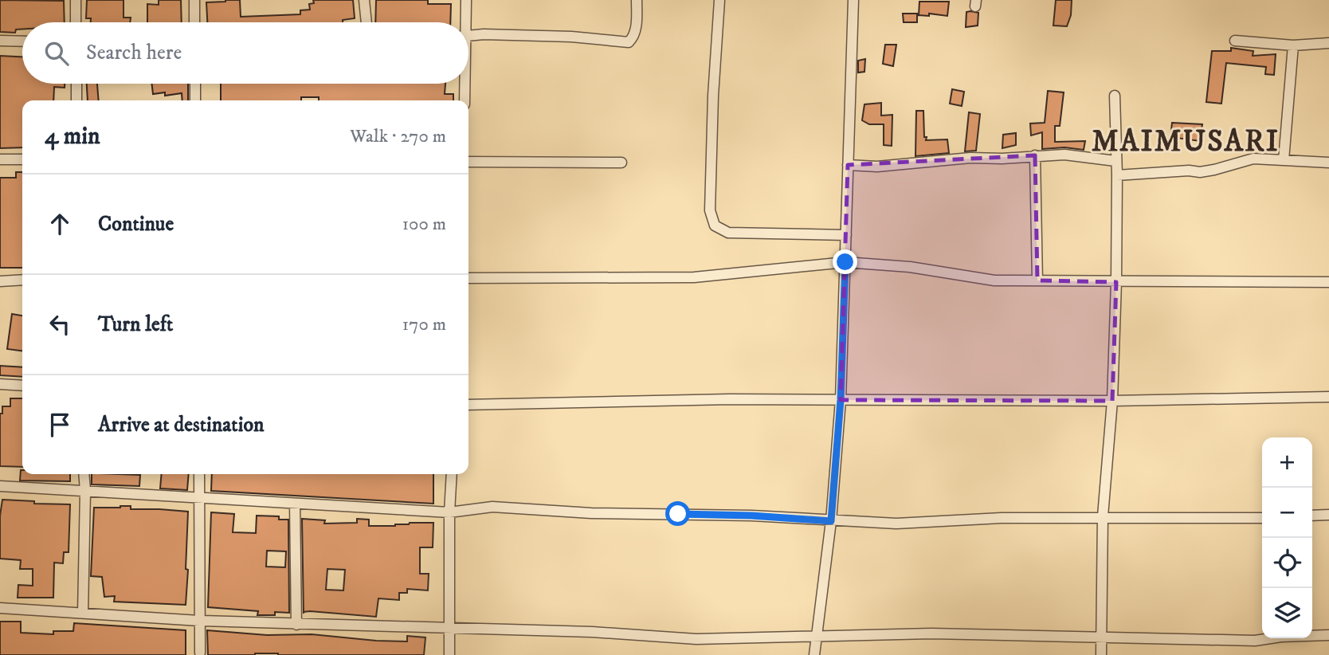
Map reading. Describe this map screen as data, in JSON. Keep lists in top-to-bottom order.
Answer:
{
  "districts": ["MAIMUSARI"],
  "page": {
    "search": "Search here",
    "heading": ["4 min", "Walk · 270 m"],
    "list": [
      ["Continue", "100 m"],
      ["Turn left", "170 m"],
      "Arrive at destination"
    ],
    "map_buttons": ["+", "−"]
  }
}
